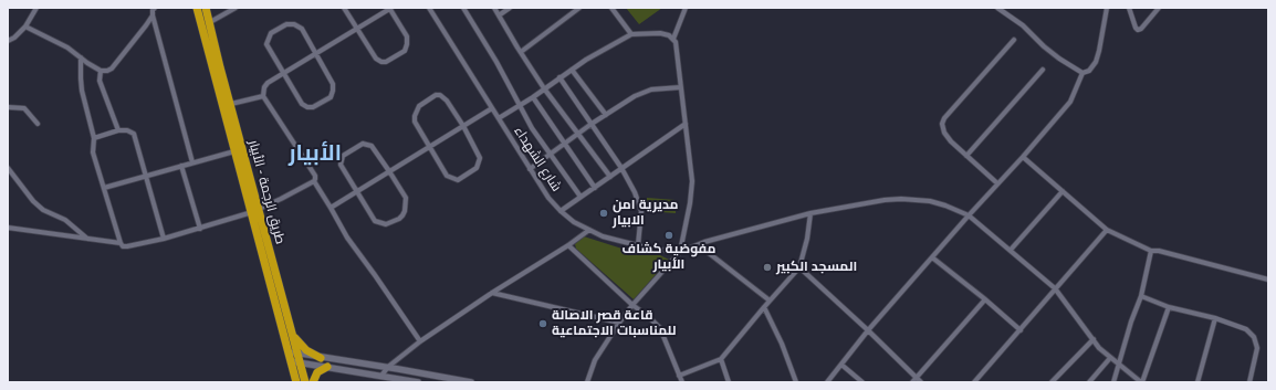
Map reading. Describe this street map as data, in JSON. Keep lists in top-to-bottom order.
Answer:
{
  "streets": {
    "highway": ["طريق الرجمة - الأبيار"],
    "street": ["شارع الشهداء"]
  },
  "districts": ["الأبيار"],
  "places": [
    "مديرية امن الابيار",
    "مفوضية كشاف الأبيار",
    "المسجد الكبير",
    "قاعة قصر الاصالة للمناسبات الاجتماعية"
  ]
}
